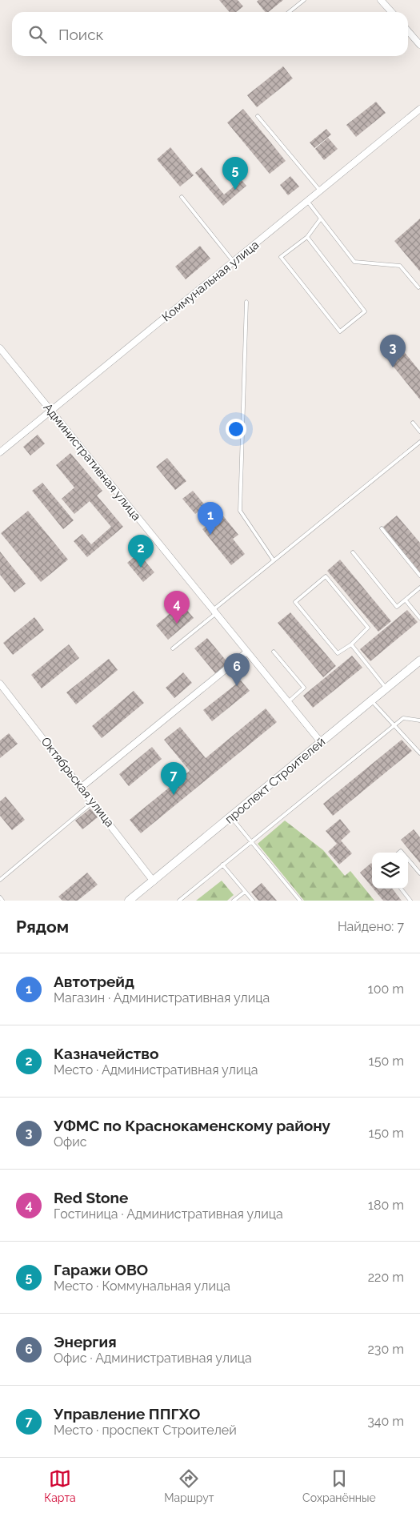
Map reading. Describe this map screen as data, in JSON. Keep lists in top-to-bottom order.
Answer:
{
  "streets": {
    "street": [
      "Коммунальная улица",
      "Административная улица",
      "проспект Строителей",
      "Октябрьская улица"
    ]
  },
  "crossings": [
    ["Коммунальная улица", "Административная улица"],
    ["Административная улица", "проспект Строителей"],
    ["проспект Строителей", "Октябрьская улица"]
  ],
  "page": {
    "search": "Поиск",
    "pins": [
      "5",
      "3",
      "1",
      "2",
      "4",
      "6",
      "7"
    ],
    "heading": ["Рядом", "Найдено: 7"],
    "list": [
      {
        "mark": "1",
        "name": "Автотрейд",
        "note": "Магазин · Административная улица",
        "value": "100 m"
      },
      {
        "mark": "2",
        "name": "Казначейство",
        "note": "Место · Административная улица",
        "value": "150 m"
      },
      {
        "mark": "3",
        "name": "УФМС по Краснокаменскому району",
        "note": "Офис",
        "value": "150 m"
      },
      {
        "mark": "4",
        "name": "Red Stone",
        "note": "Гостиница · Административная улица",
        "value": "180 m"
      },
      {
        "mark": "5",
        "name": "Гаражи ОВО",
        "note": "Место · Коммунальная улица",
        "value": "220 m"
      },
      {
        "mark": "6",
        "name": "Энергия",
        "note": "Офис · Административная улица",
        "value": "230 m"
      },
      {
        "mark": "7",
        "name": "Управление ППГХО",
        "note": "Место · проспект Строителей",
        "value": "340 m"
      }
    ],
    "nav": ["Карта", "Маршрут", "Сохранённые"]
  }
}
